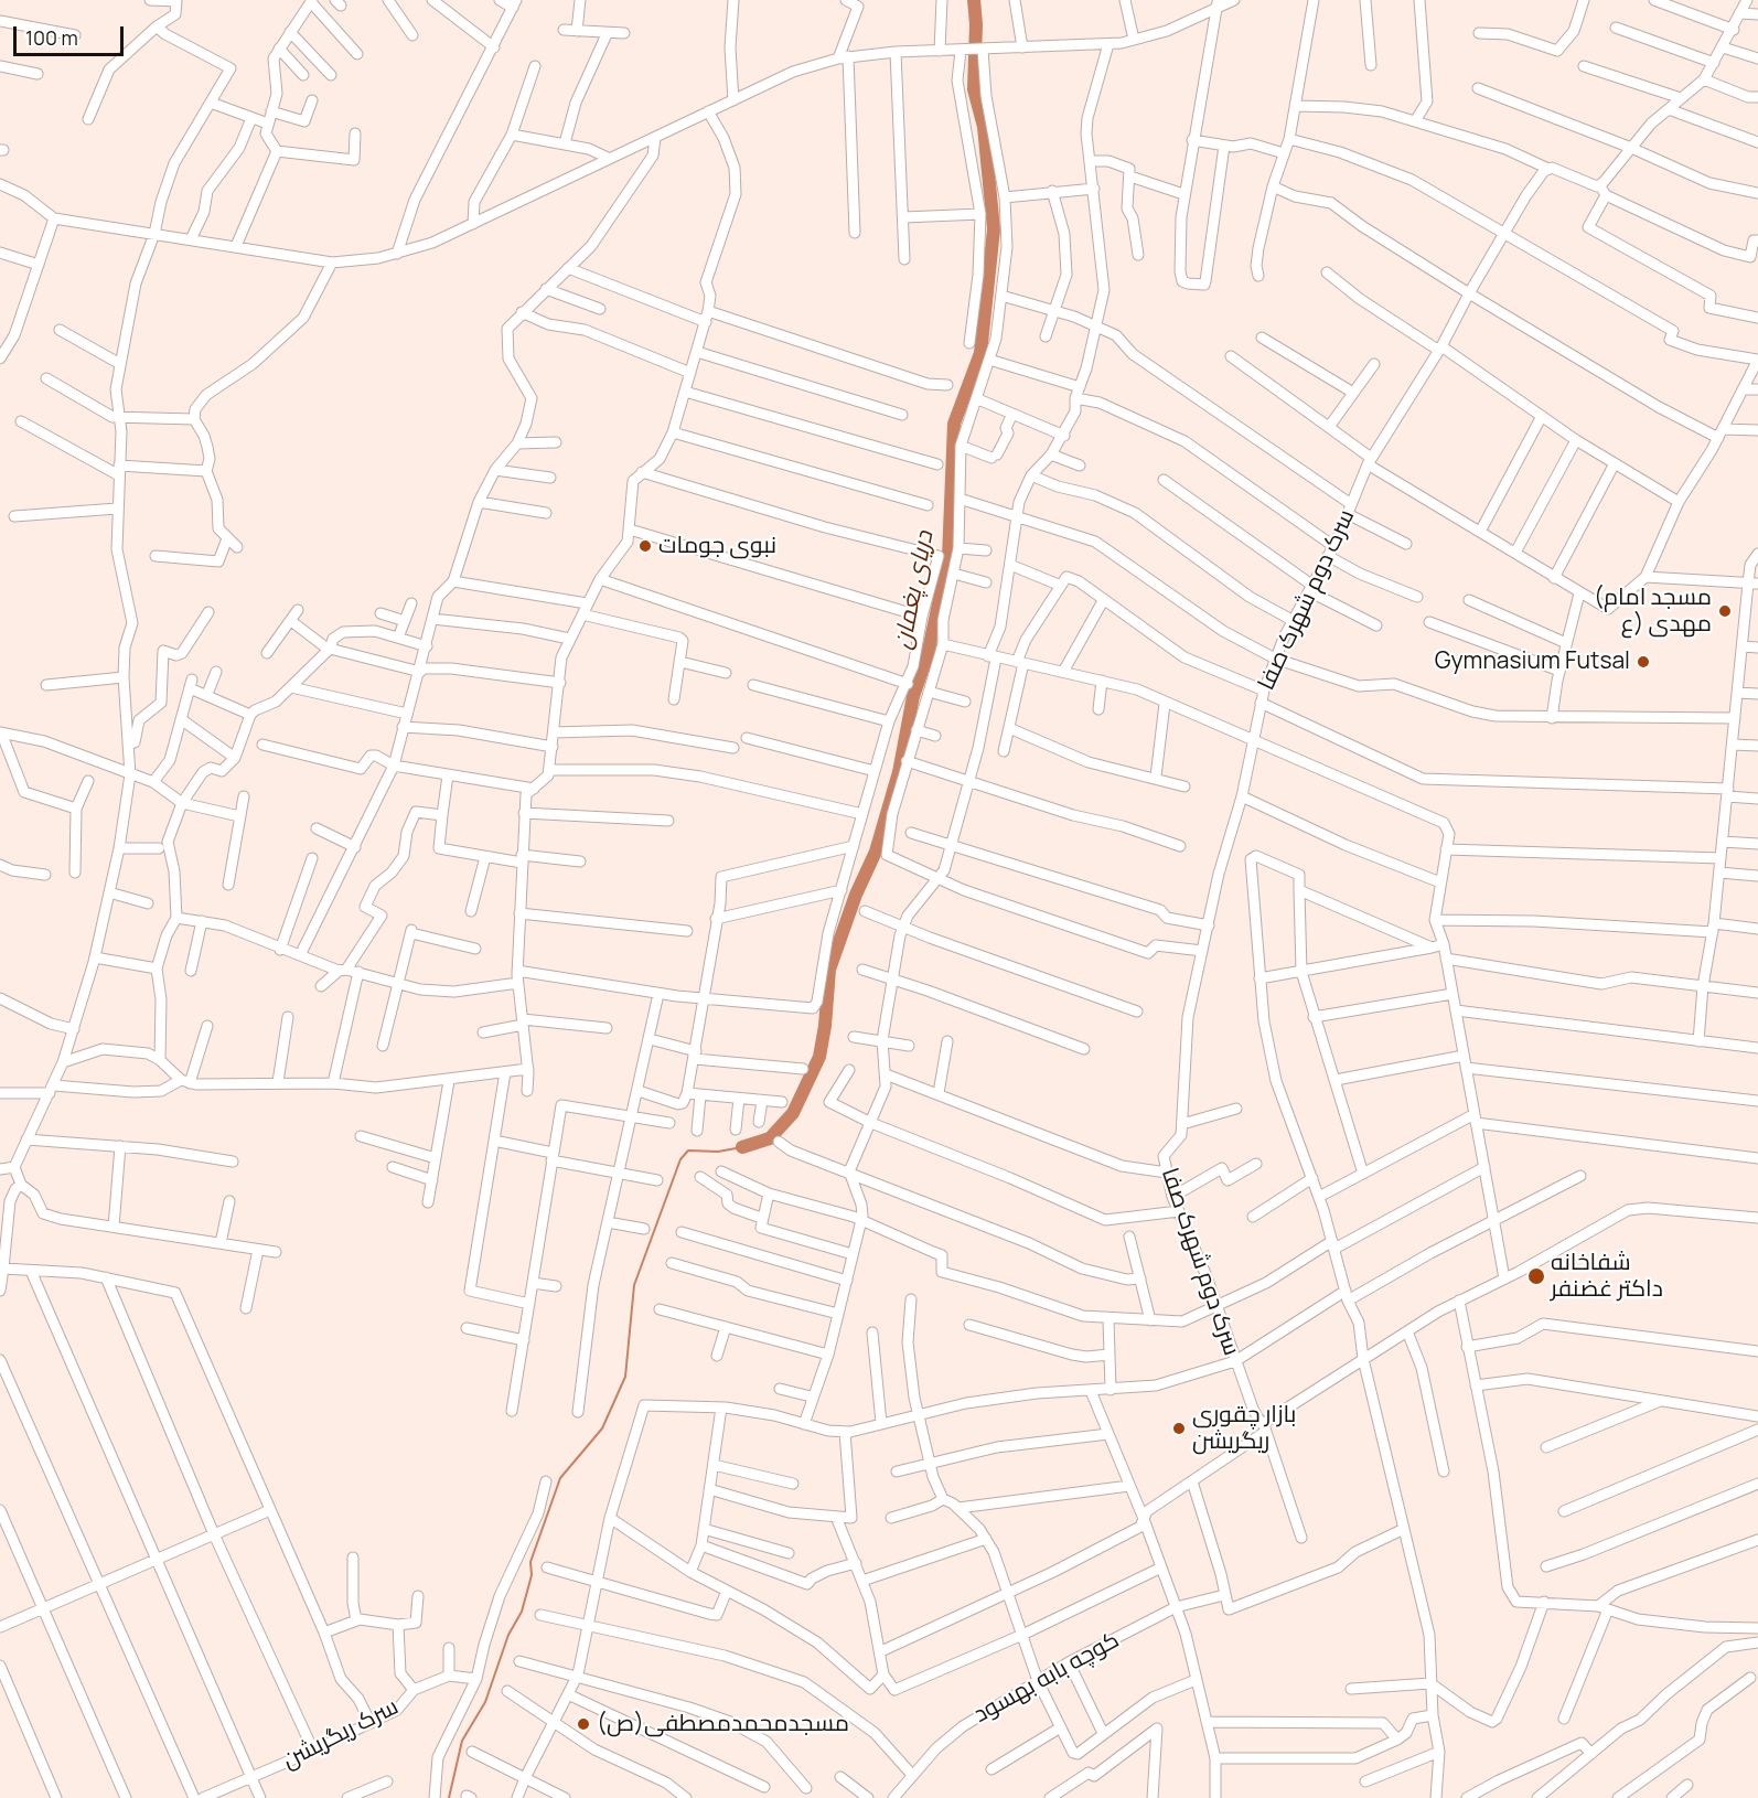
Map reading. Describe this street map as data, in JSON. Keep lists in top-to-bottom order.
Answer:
{
  "streets": {
    "street": ["سرک دوم شهرک صفا", "کوچه بابه بهسود", "سرک ریگریشن"]
  },
  "water": ["دریای پغمان"],
  "places": [
    "نبوی جومات",
    "(مسجد امام مهدی (ع",
    "Gymnasium Futsal",
    "شفاخانه داکتر غضنفر",
    "بازار چقوری ریگریشن",
    "مسجدمحمدمصطفی(ص)"
  ],
  "scale_bar": "100 m"
}
